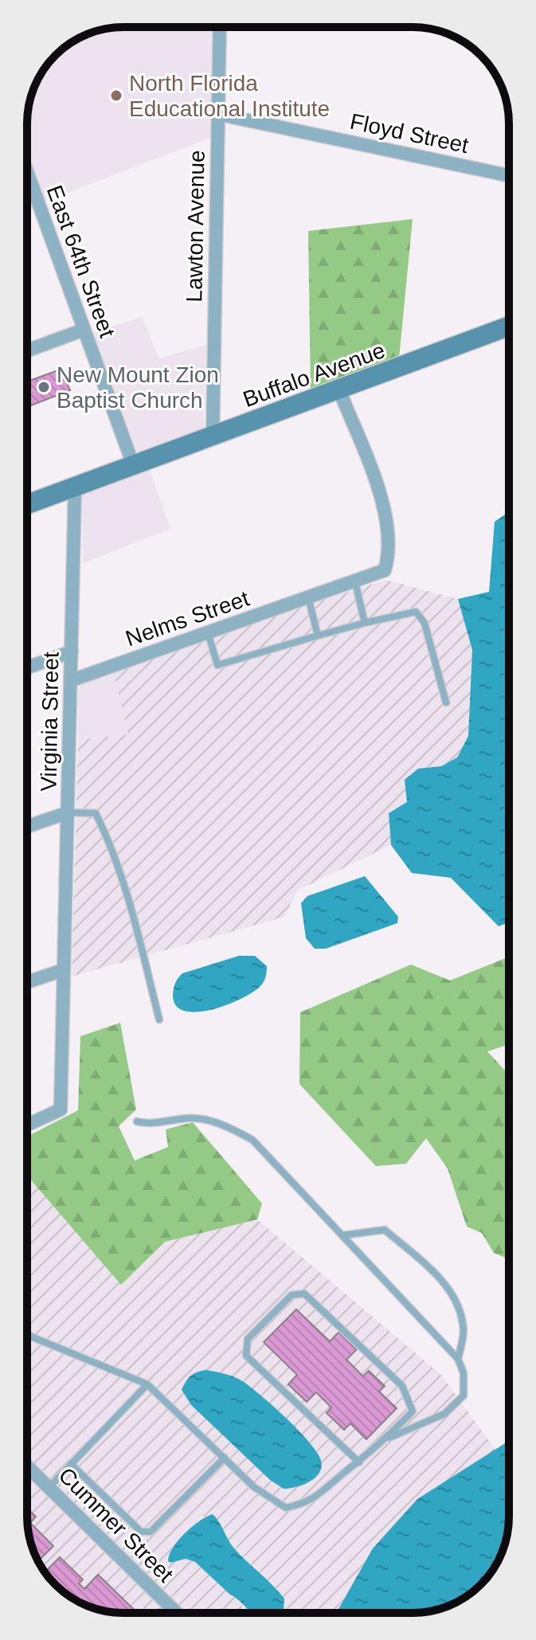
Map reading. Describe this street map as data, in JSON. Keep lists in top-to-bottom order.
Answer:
{
  "streets": {
    "street": [
      "Floyd Street",
      "Lawton Avenue",
      "East 64th Street",
      "Buffalo Avenue",
      "Nelms Street",
      "Virginia Street",
      "Cummer Street"
    ]
  },
  "crossings": [
    ["Floyd Street", "Lawton Avenue"],
    ["Lawton Avenue", "Buffalo Avenue"],
    ["East 64th Street", "Buffalo Avenue"],
    ["Buffalo Avenue", "Nelms Street"],
    ["Buffalo Avenue", "Virginia Street"],
    ["Nelms Street", "Virginia Street"]
  ],
  "places": ["North Florida Educational Institute", "New Mount Zion Baptist Church"]
}
